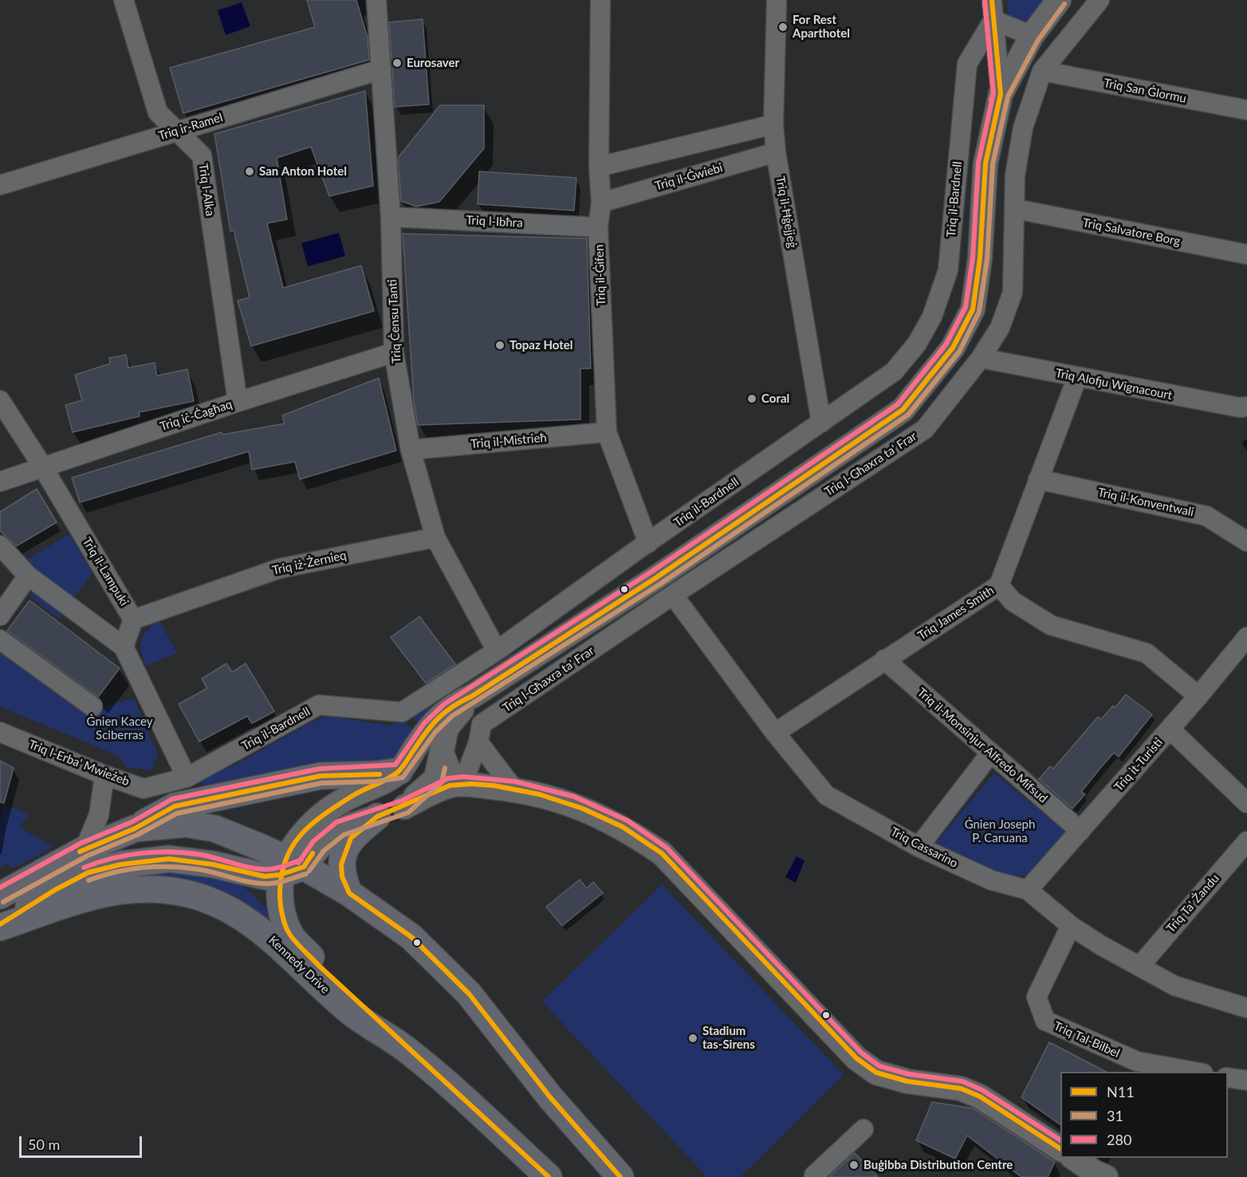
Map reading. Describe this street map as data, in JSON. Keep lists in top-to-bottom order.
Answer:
{
  "streets": {
    "highway": ["Kennedy Drive"],
    "street": [
      "Triq San Ġlormu",
      "Triq ir-Ramel",
      "Triq il-Ġwiebi",
      "Triq l-Alka",
      "Triq il-Bardnell",
      "Triq il-Ħġejjeġ",
      "Triq l-Ibħra",
      "Triq Salvatore Borg",
      "Triq il-Ġifen",
      "Triq Ċensu Tanti",
      "Triq Alofju Wignacourt",
      "Triq iċ-Ċagħaq",
      "Triq il-Mistrieħ",
      "Triq l-Għaxra ta' Frar",
      "Triq il-Konventwali",
      "Triq iż-Żernieq",
      "Triq il-Lampuki",
      "Triq James Smith",
      "Triq il-Monsinjur Alfredo Mifsud",
      "Triq l-Erba' Mwieżeb",
      "Triq it-Turisti",
      "Triq Cassarino",
      "Triq Ta' Żandu",
      "Triq Tal-Bilbel"
    ]
  },
  "crossings": [
    ["Triq San Ġlormu", "Triq l-Għaxra ta' Frar"],
    ["Triq ir-Ramel", "Triq l-Alka"],
    ["Triq ir-Ramel", "Triq Ċensu Tanti"],
    ["Triq il-Ġwiebi", "Triq il-Ħġejjeġ"],
    ["Triq il-Ġwiebi", "Triq il-Ġifen"],
    ["Triq l-Alka", "Triq iċ-Ċagħaq"],
    ["Triq il-Bardnell", "Triq il-Ħġejjeġ"],
    ["Triq il-Bardnell", "Triq il-Ġifen"],
    ["Triq il-Bardnell", "Triq Ċensu Tanti"],
    ["Triq il-Bardnell", "Triq l-Erba' Mwieżeb"],
    ["Triq l-Ibħra", "Triq il-Ġifen"],
    ["Triq l-Ibħra", "Triq Ċensu Tanti"],
    ["Triq Salvatore Borg", "Triq l-Għaxra ta' Frar"],
    ["Triq il-Ġifen", "Triq il-Mistrieħ"],
    ["Triq Ċensu Tanti", "Triq iċ-Ċagħaq"],
    ["Triq Ċensu Tanti", "Triq il-Mistrieħ"],
    ["Triq Ċensu Tanti", "Triq iż-Żernieq"],
    ["Triq Alofju Wignacourt", "Triq l-Għaxra ta' Frar"],
    ["Triq Alofju Wignacourt", "Triq James Smith"],
    ["Triq iċ-Ċagħaq", "Triq il-Lampuki"],
    ["Triq l-Għaxra ta' Frar", "Triq Cassarino"],
    ["Triq il-Konventwali", "Triq James Smith"],
    ["Triq iż-Żernieq", "Triq il-Lampuki"],
    ["Triq James Smith", "Triq il-Monsinjur Alfredo Mifsud"],
    ["Triq James Smith", "Triq Cassarino"],
    ["Triq il-Monsinjur Alfredo Mifsud", "Triq it-Turisti"],
    ["Triq it-Turisti", "Triq Cassarino"],
    ["Triq Cassarino", "Triq Ta' Żandu"],
    ["Triq Cassarino", "Triq Tal-Bilbel"]
  ],
  "parks": ["Ġnien Kacey Sciberras", "Ġnien Joseph P. Caruana"],
  "places": [
    "For Rest Aparthotel",
    "Eurosaver",
    "San Anton Hotel",
    "Topaz Hotel",
    "Coral",
    "Stadium tas-Sirens",
    "Buġibba Distribution Centre"
  ],
  "lines": ["transit line N11", "transit line 31", "transit line 280"],
  "legend": ["N11", "31", "280"],
  "scale_bar": "50 m"
}
